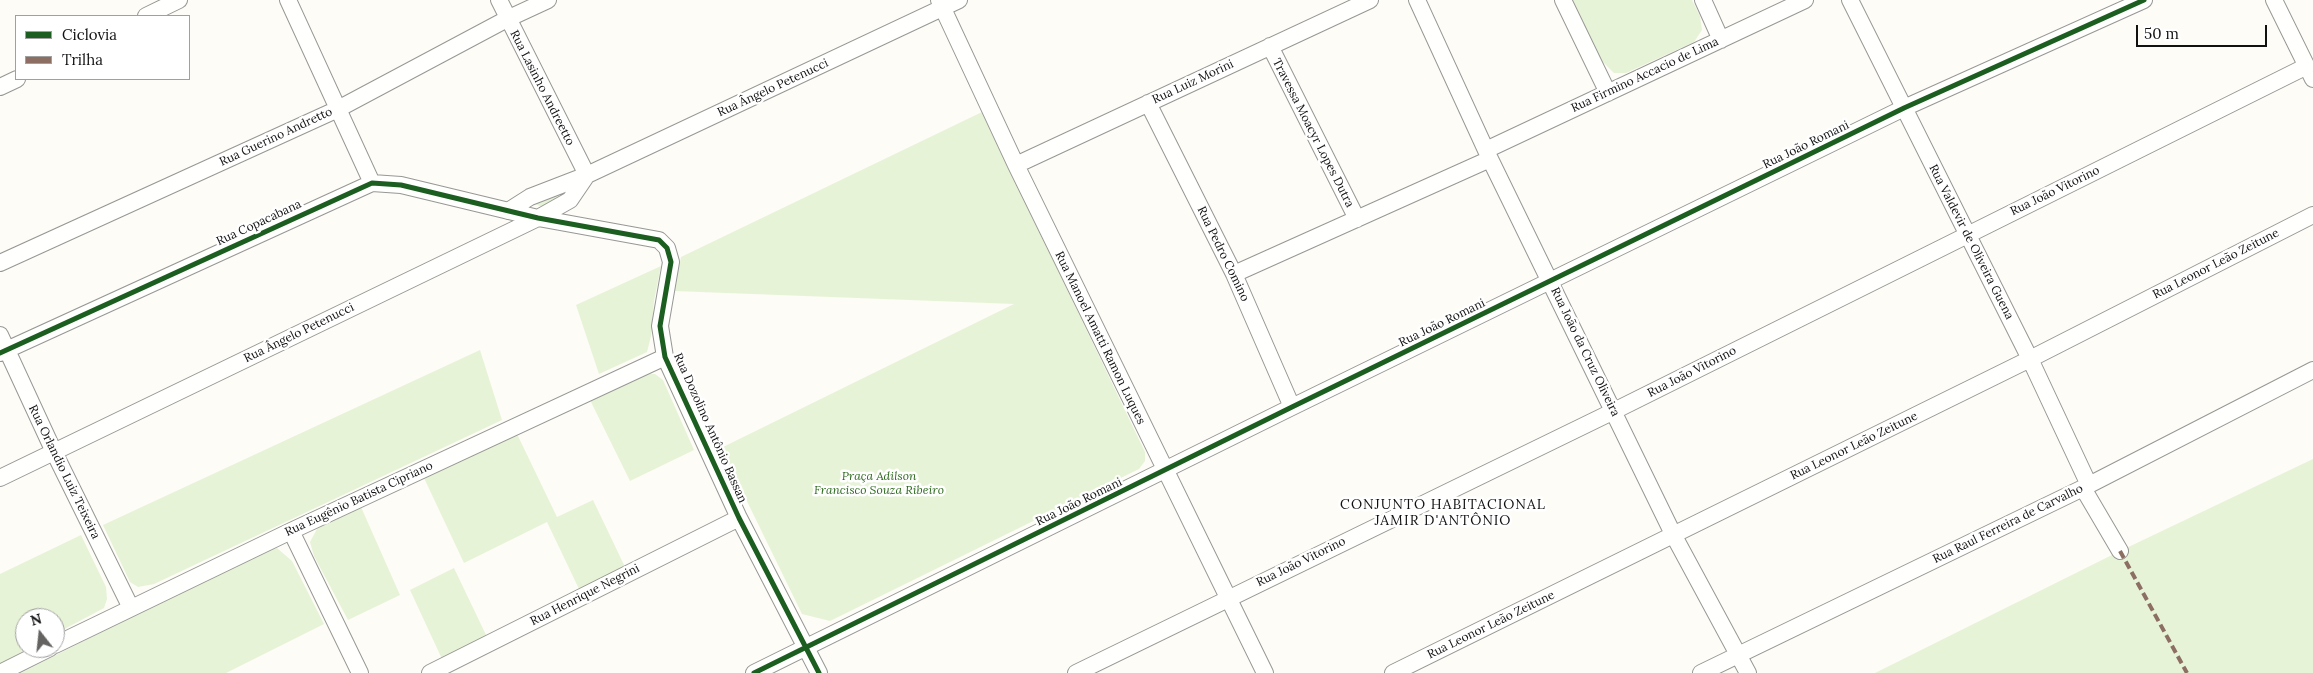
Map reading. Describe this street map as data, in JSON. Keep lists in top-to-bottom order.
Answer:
{
  "streets": {
    "street": [
      "Rua Firmino Accacio de Lima",
      "Rua Luiz Morini",
      "Rua Lasinho Andreetto",
      "Rua Ângelo Petenucci",
      "Travessa Moacyr Lopes Dutra",
      "Rua Guerino Andretto",
      "Rua João Romani",
      "Rua João Vitorino",
      "Rua Copacabana",
      "Rua Valdevir de Oliveira Guena",
      "Rua Pedro Comino",
      "Rua Leonor Leão Zeitune",
      "Rua Manoel Amatti Ramon Luques",
      "Rua João da Cruz Oliveira",
      "Rua Dozolino Antônio Bassan",
      "Rua Orlandio Luiz Teixeira",
      "Rua Eugênio Batista Cipriano",
      "Rua Raul Ferreira de Carvalho",
      "Rua Henrique Negrini"
    ]
  },
  "crossings": [
    ["Rua Firmino Accacio de Lima", "Travessa Moacyr Lopes Dutra"],
    ["Rua Firmino Accacio de Lima", "Rua Pedro Comino"],
    ["Rua Firmino Accacio de Lima", "Rua João da Cruz Oliveira"],
    ["Rua Luiz Morini", "Travessa Moacyr Lopes Dutra"],
    ["Rua Luiz Morini", "Rua Pedro Comino"],
    ["Rua Luiz Morini", "Rua Manoel Amatti Ramon Luques"],
    ["Rua Lasinho Andreetto", "Rua Ângelo Petenucci"],
    ["Rua Lasinho Andreetto", "Rua Guerino Andretto"],
    ["Rua Ângelo Petenucci", "Rua Copacabana"],
    ["Rua Ângelo Petenucci", "Rua Manoel Amatti Ramon Luques"],
    ["Rua Ângelo Petenucci", "Rua Dozolino Antônio Bassan"],
    ["Rua Ângelo Petenucci", "Rua Orlandio Luiz Teixeira"],
    ["Rua João Romani", "Rua Valdevir de Oliveira Guena"],
    ["Rua João Romani", "Rua Pedro Comino"],
    ["Rua João Romani", "Rua Manoel Amatti Ramon Luques"],
    ["Rua João Romani", "Rua João da Cruz Oliveira"],
    ["Rua João Romani", "Rua Dozolino Antônio Bassan"],
    ["Rua João Vitorino", "Rua Valdevir de Oliveira Guena"],
    ["Rua João Vitorino", "Rua Manoel Amatti Ramon Luques"],
    ["Rua João Vitorino", "Rua João da Cruz Oliveira"],
    ["Rua Copacabana", "Rua Dozolino Antônio Bassan"],
    ["Rua Copacabana", "Rua Orlandio Luiz Teixeira"],
    ["Rua Valdevir de Oliveira Guena", "Rua Leonor Leão Zeitune"],
    ["Rua Valdevir de Oliveira Guena", "Rua Raul Ferreira de Carvalho"],
    ["Rua Leonor Leão Zeitune", "Rua João da Cruz Oliveira"],
    ["Rua João da Cruz Oliveira", "Rua Raul Ferreira de Carvalho"],
    ["Rua Dozolino Antônio Bassan", "Rua Eugênio Batista Cipriano"],
    ["Rua Dozolino Antônio Bassan", "Rua Henrique Negrini"],
    ["Rua Orlandio Luiz Teixeira", "Rua Eugênio Batista Cipriano"]
  ],
  "districts": ["CONJUNTO HABITACIONAL JAMIR D'ANTÔNIO"],
  "parks": ["Praça Adilson Francisco Souza Ribeiro"],
  "legend": ["Ciclovia", "Trilha"],
  "scale_bar": "50 m",
  "north": "top"
}
